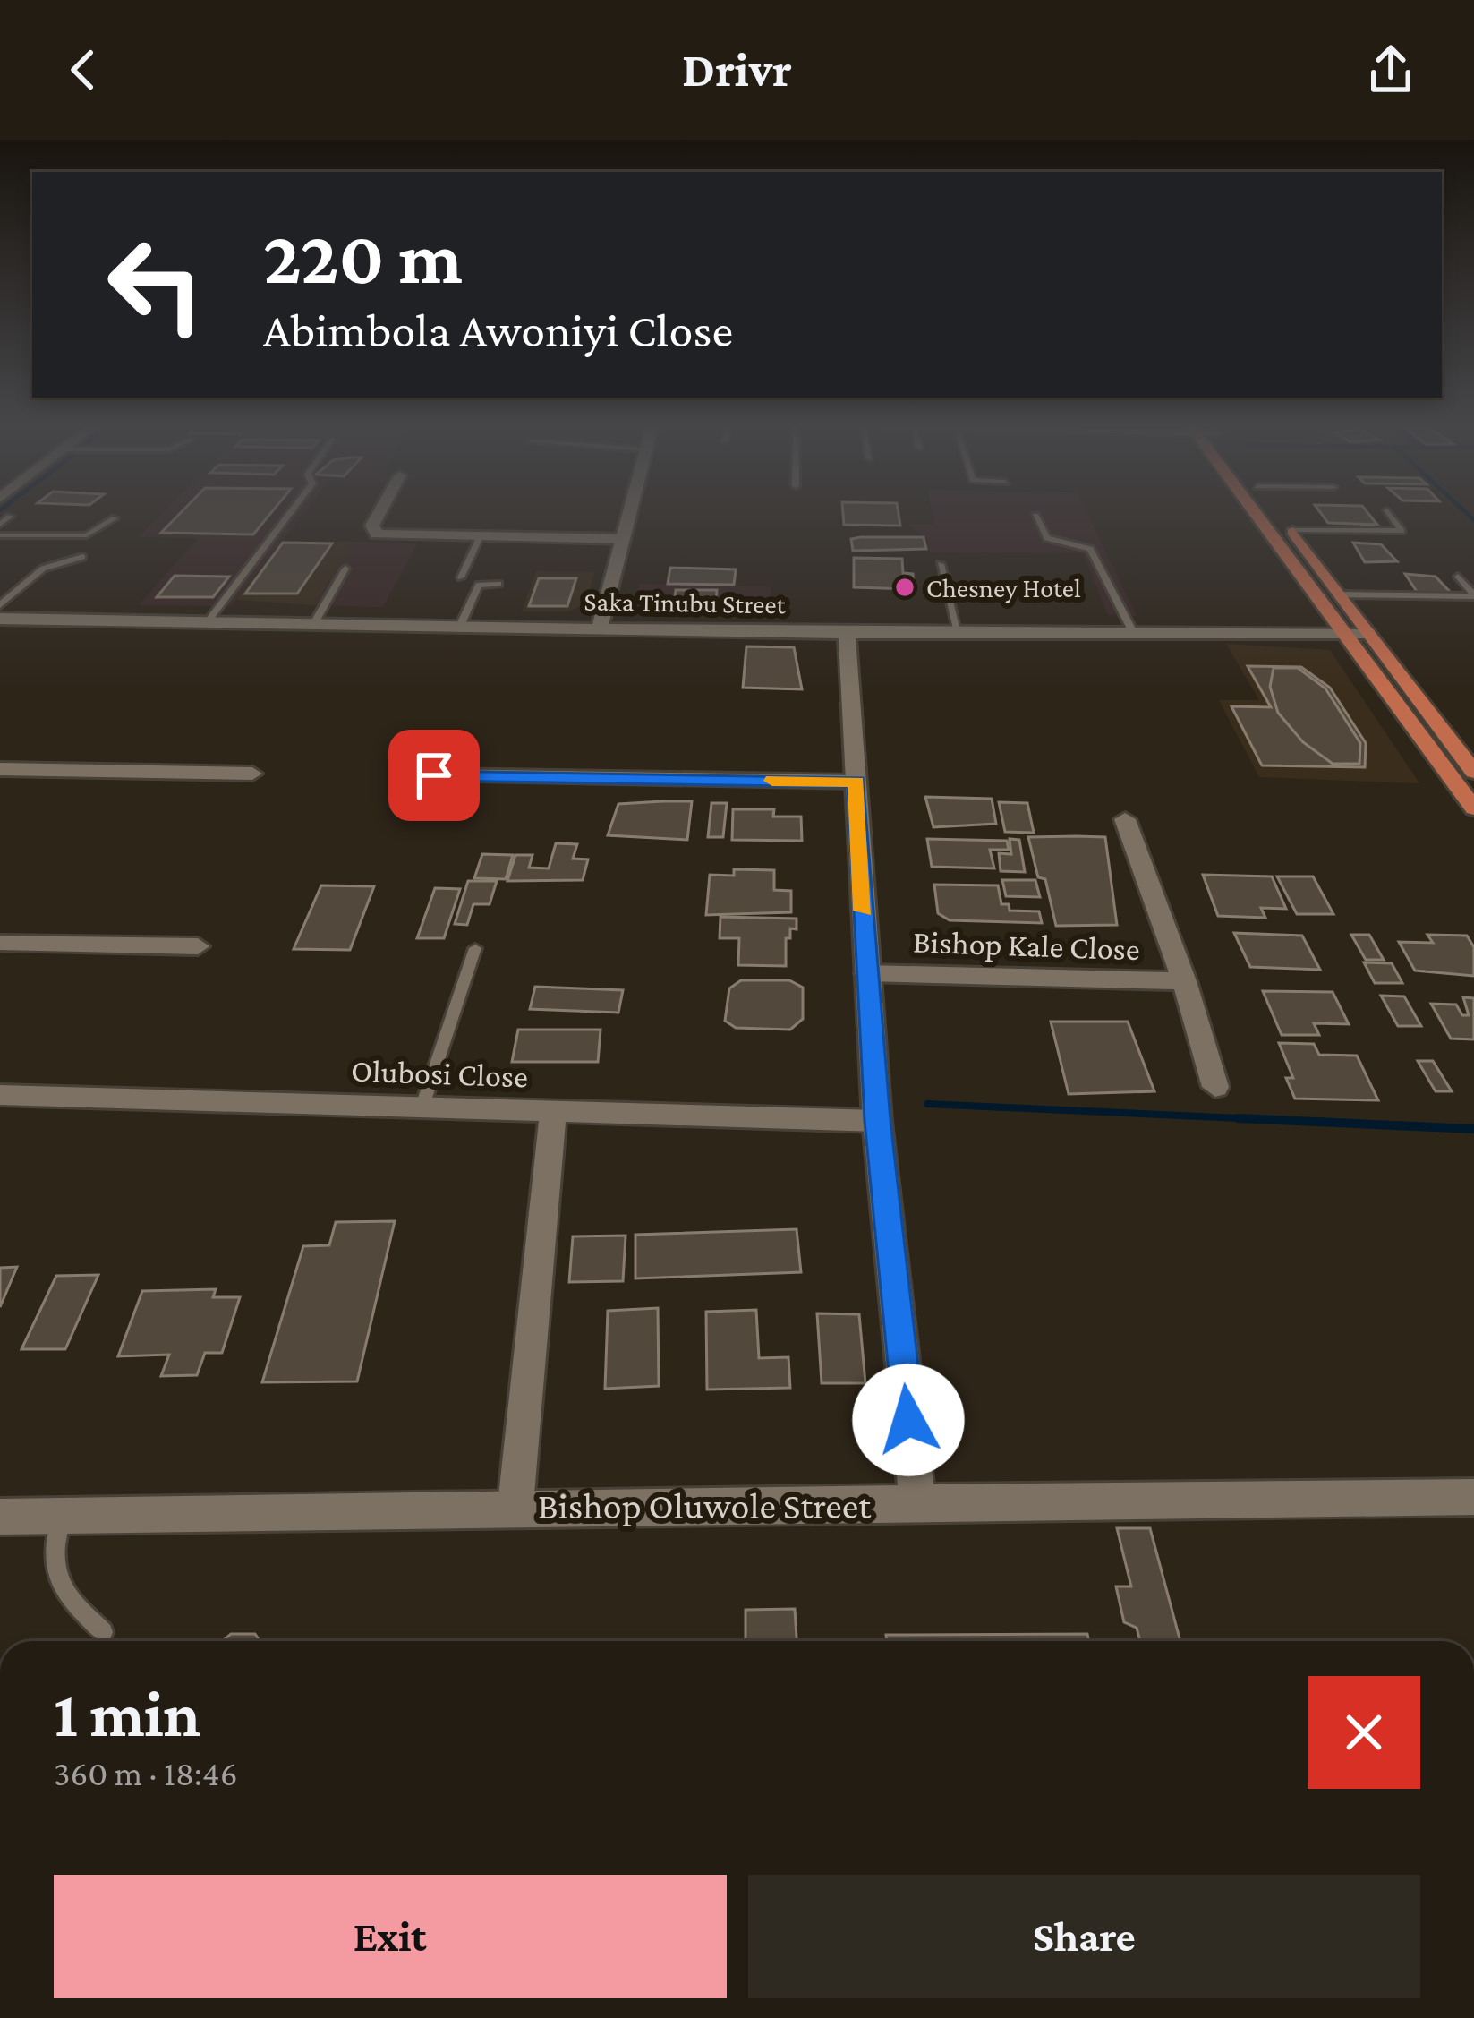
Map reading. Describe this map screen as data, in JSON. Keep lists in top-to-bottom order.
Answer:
{
  "streets": {
    "street": [
      "Saka Tinubu Street",
      "Bishop Kale Close",
      "Olubosi Close",
      "Bishop Oluwole Street"
    ]
  },
  "places": ["Chesney Hotel"],
  "page": {
    "header": "Drivr",
    "turn": ["220 m", "Abimbola Awoniyi Close"],
    "heading": ["1 min", "360 m · 18:46"],
    "buttons": ["Exit", "Share"]
  }
}
